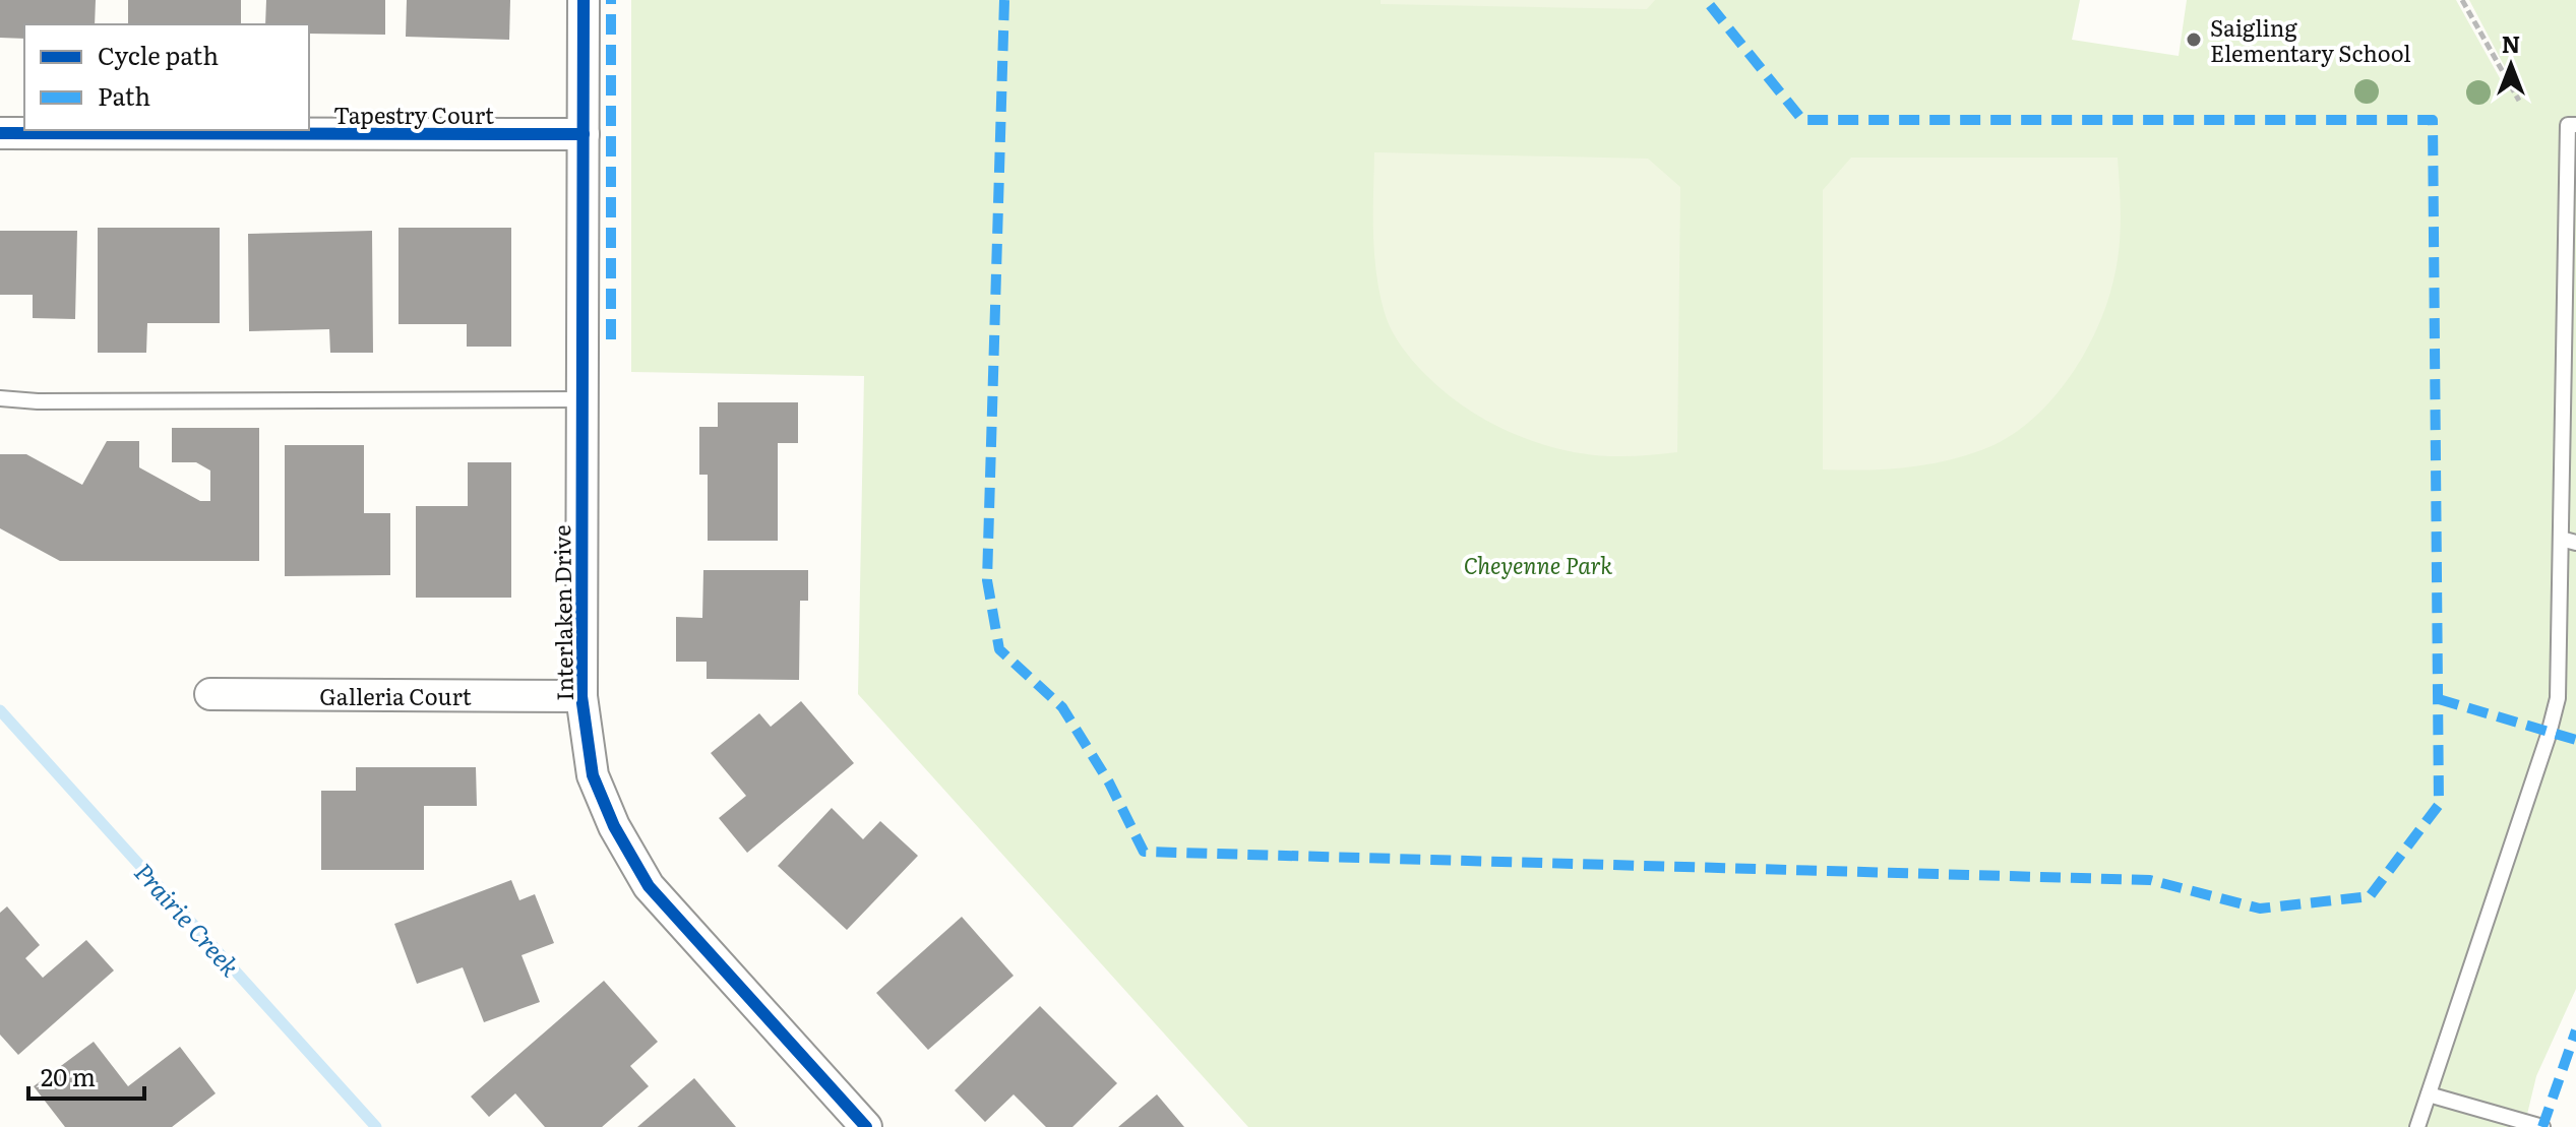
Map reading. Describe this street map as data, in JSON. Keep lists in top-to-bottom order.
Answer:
{
  "streets": {
    "street": ["Tapestry Court", "Interlaken Drive", "Galleria Court"]
  },
  "crossings": [
    ["Tapestry Court", "Interlaken Drive"],
    ["Interlaken Drive", "Galleria Court"]
  ],
  "water": ["Prairie Creek"],
  "parks": ["Cheyenne Park"],
  "places": ["Saigling Elementary School"],
  "legend": ["Cycle path", "Path"],
  "scale_bar": "20 m",
  "north": "top"
}
